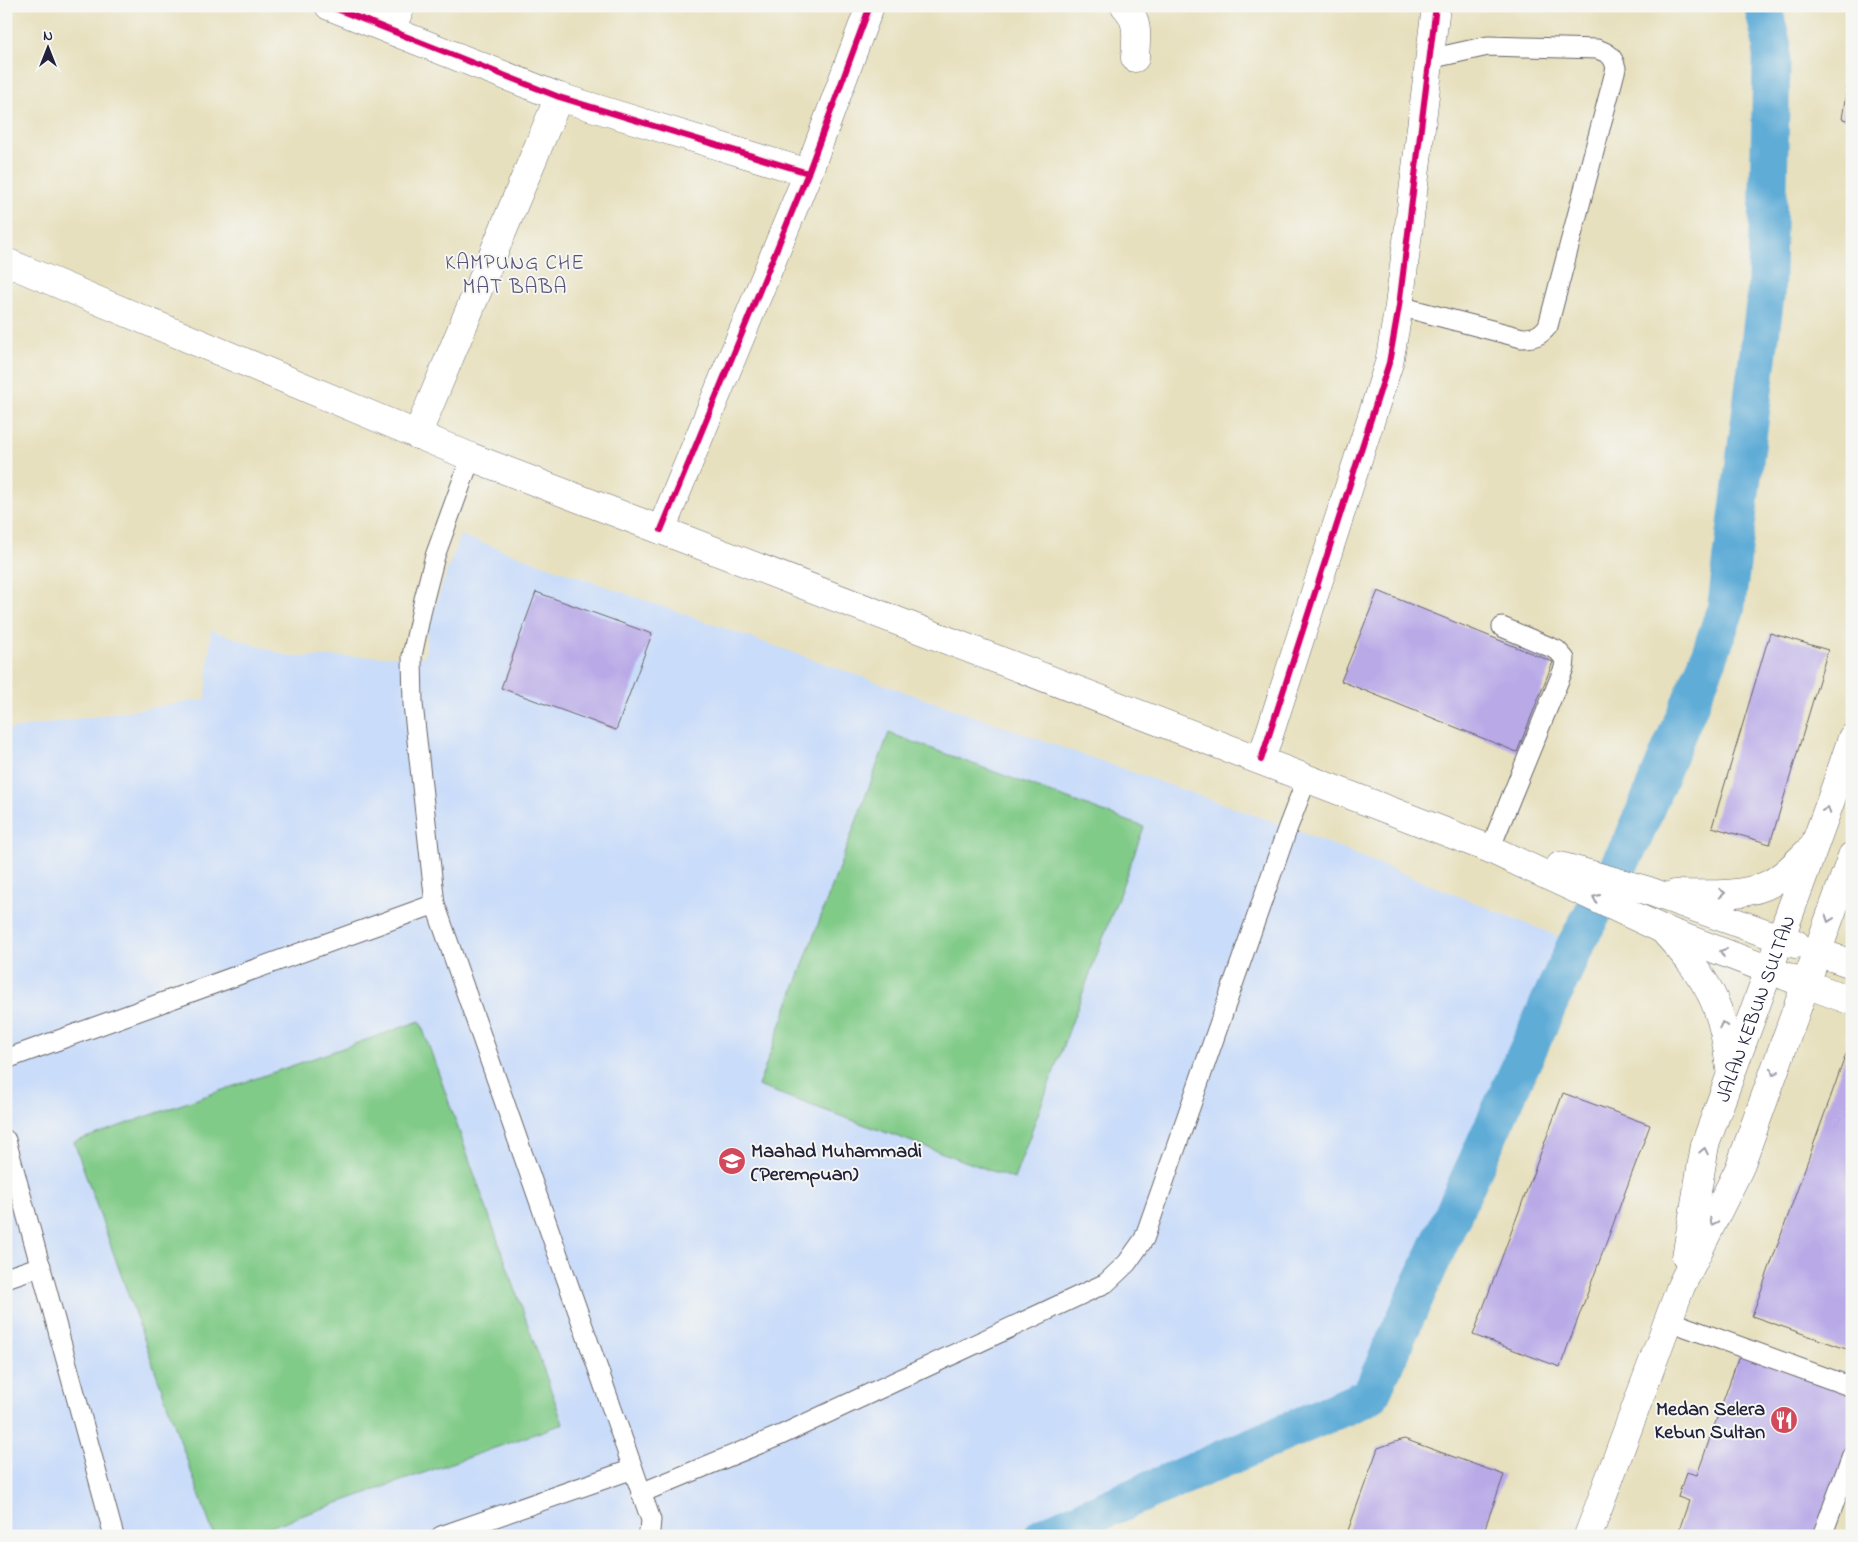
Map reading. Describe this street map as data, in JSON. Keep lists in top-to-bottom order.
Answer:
{
  "streets": {
    "main road": ["JALAN KEBUN SULTAN"]
  },
  "districts": ["KAMPUNG CHE MAT BABA"],
  "places": {
    "school or university": ["Maahad Muhammadi (Perempuan)"],
    "restaurant": ["Medan Selera Kebun Sultan"]
  },
  "north": "top"
}
